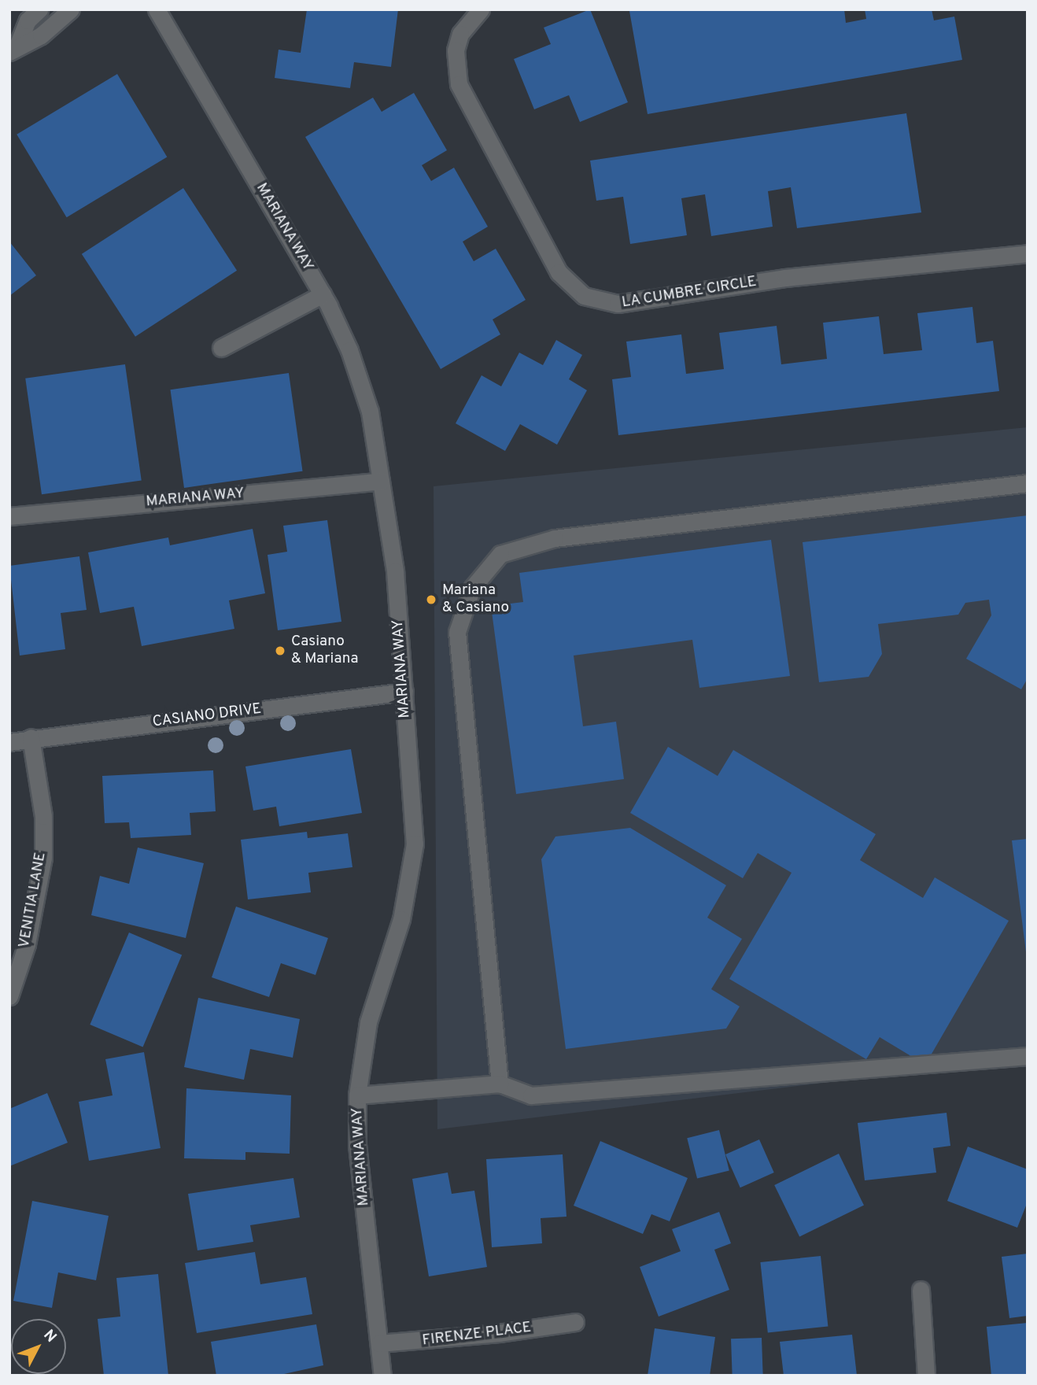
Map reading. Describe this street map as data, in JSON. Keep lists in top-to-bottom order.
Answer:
{
  "streets": {
    "street": [
      "MARIANA WAY",
      "LA CUMBRE CIRCLE",
      "CASIANO DRIVE",
      "VENITIA LANE",
      "FIRENZE PLACE"
    ]
  },
  "crossings": [
    ["MARIANA WAY", "CASIANO DRIVE"],
    ["MARIANA WAY", "FIRENZE PLACE"],
    ["CASIANO DRIVE", "VENITIA LANE"]
  ],
  "places": ["Mariana & Casiano", "Casiano & Mariana"],
  "north": "top right"
}
